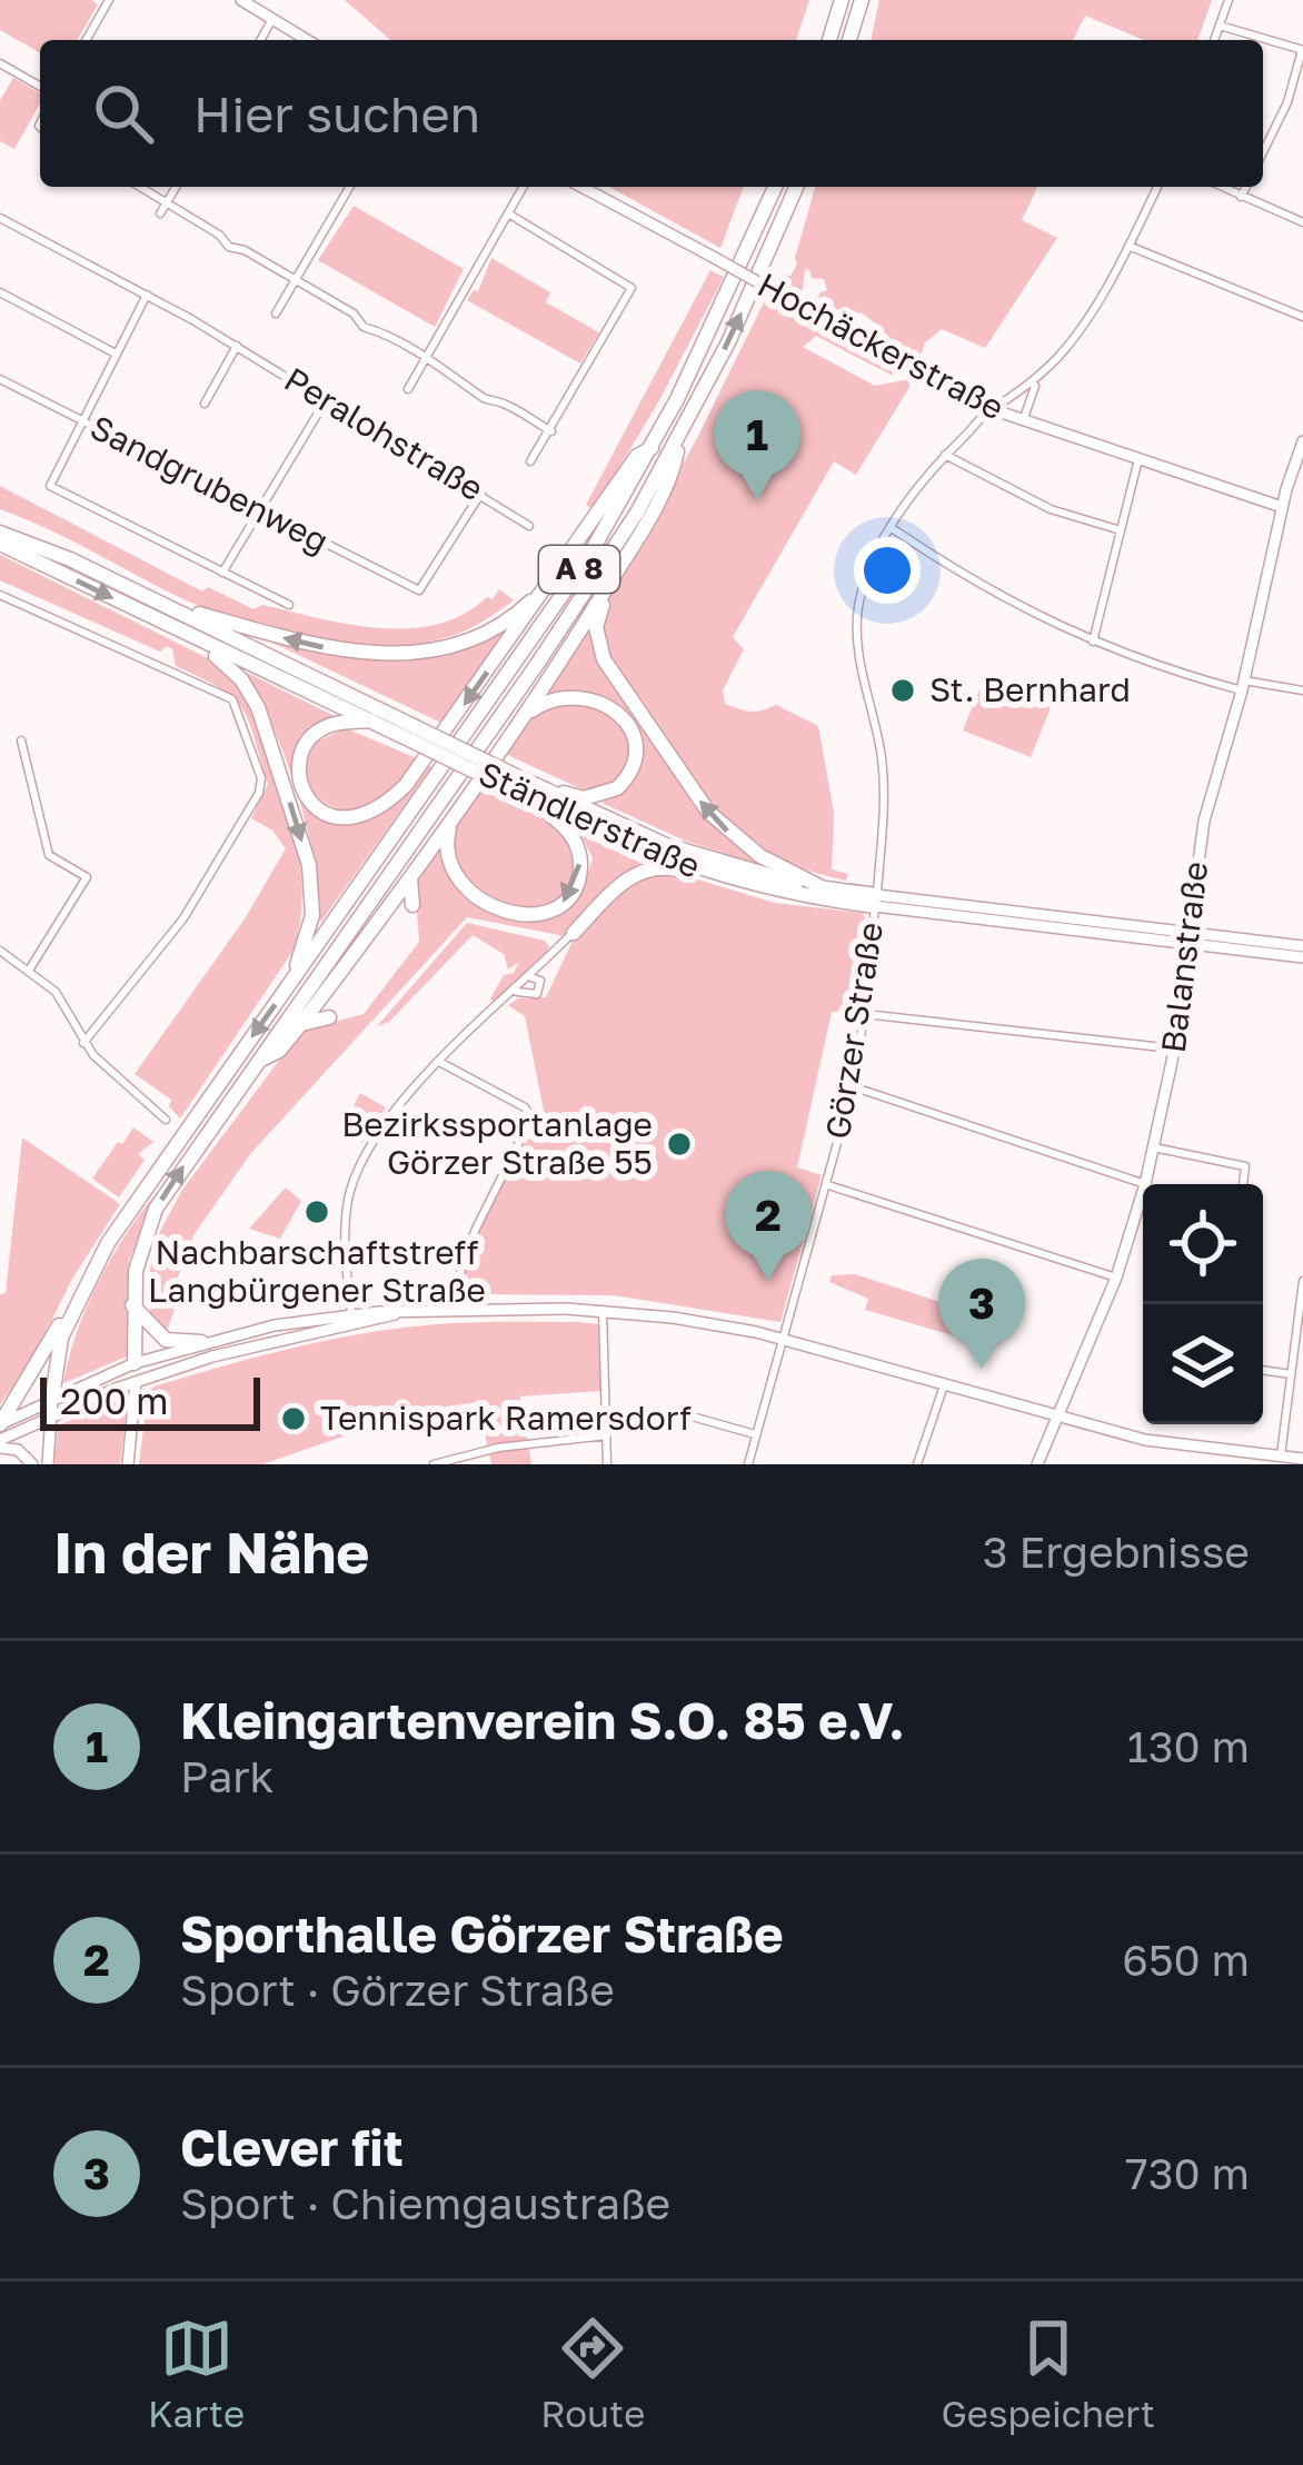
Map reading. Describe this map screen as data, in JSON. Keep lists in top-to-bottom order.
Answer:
{
  "streets": {
    "highway": ["A 8", "Ständlerstraße"],
    "main road": ["Hochäckerstraße", "Balanstraße"],
    "street": ["Peralohstraße", "Sandgrubenweg", "Görzer Straße"]
  },
  "crossings": [
    ["Hochäckerstraße", "Balanstraße"],
    ["Hochäckerstraße", "Görzer Straße"],
    ["Peralohstraße", "Sandgrubenweg"],
    ["Ständlerstraße", "Balanstraße"],
    ["Ständlerstraße", "Görzer Straße"]
  ],
  "places": [
    "St. Bernhard",
    "Bezirkssportanlage Görzer Straße 55",
    "Nachbarschaftstreff Langbürgener Straße",
    "Tennispark Ramersdorf"
  ],
  "scale_bar": "200 m",
  "page": {
    "search": "Hier suchen",
    "pins": ["1", "2", "3"],
    "scale": "200 m",
    "heading": ["In der Nähe", "3 Ergebnisse"],
    "list": [
      {
        "mark": "1",
        "name": "Kleingartenverein S.O. 85 e.V.",
        "note": "Park",
        "value": "130 m"
      },
      {
        "mark": "2",
        "name": "Sporthalle Görzer Straße",
        "note": "Sport · Görzer Straße",
        "value": "650 m"
      },
      {
        "mark": "3",
        "name": "Clever fit",
        "note": "Sport · Chiemgaustraße",
        "value": "730 m"
      }
    ],
    "nav": ["Karte", "Route", "Gespeichert"]
  }
}
